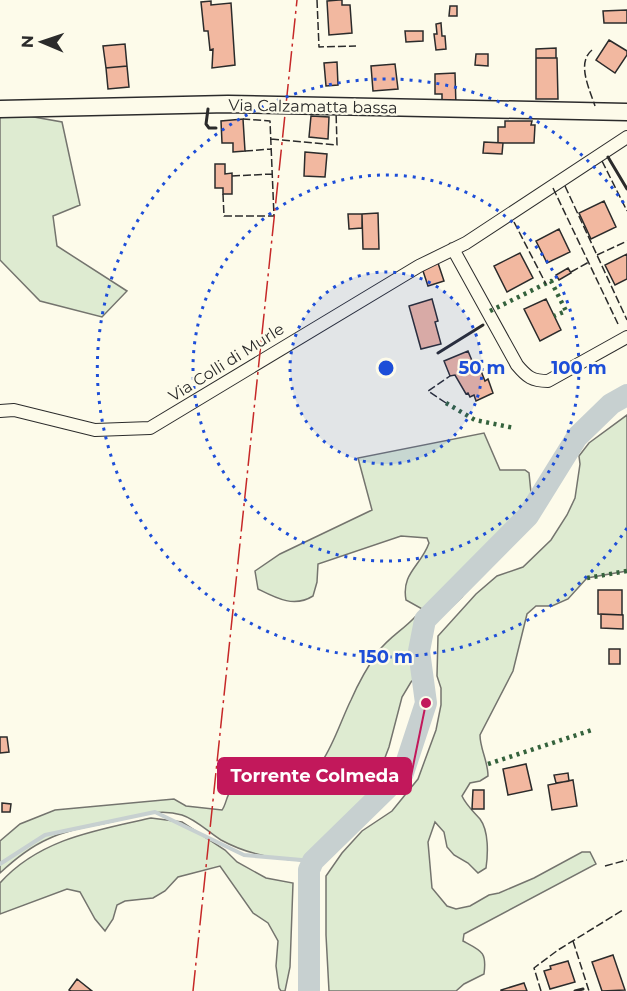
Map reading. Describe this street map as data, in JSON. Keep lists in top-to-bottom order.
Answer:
{
  "streets": {
    "street": ["Via Calzamatta bassa", "Via Colli di Murle"]
  },
  "places": ["Torrente Colmeda"],
  "north": "left",
  "rings": ["50 m", "100 m", "150 m"]
}
